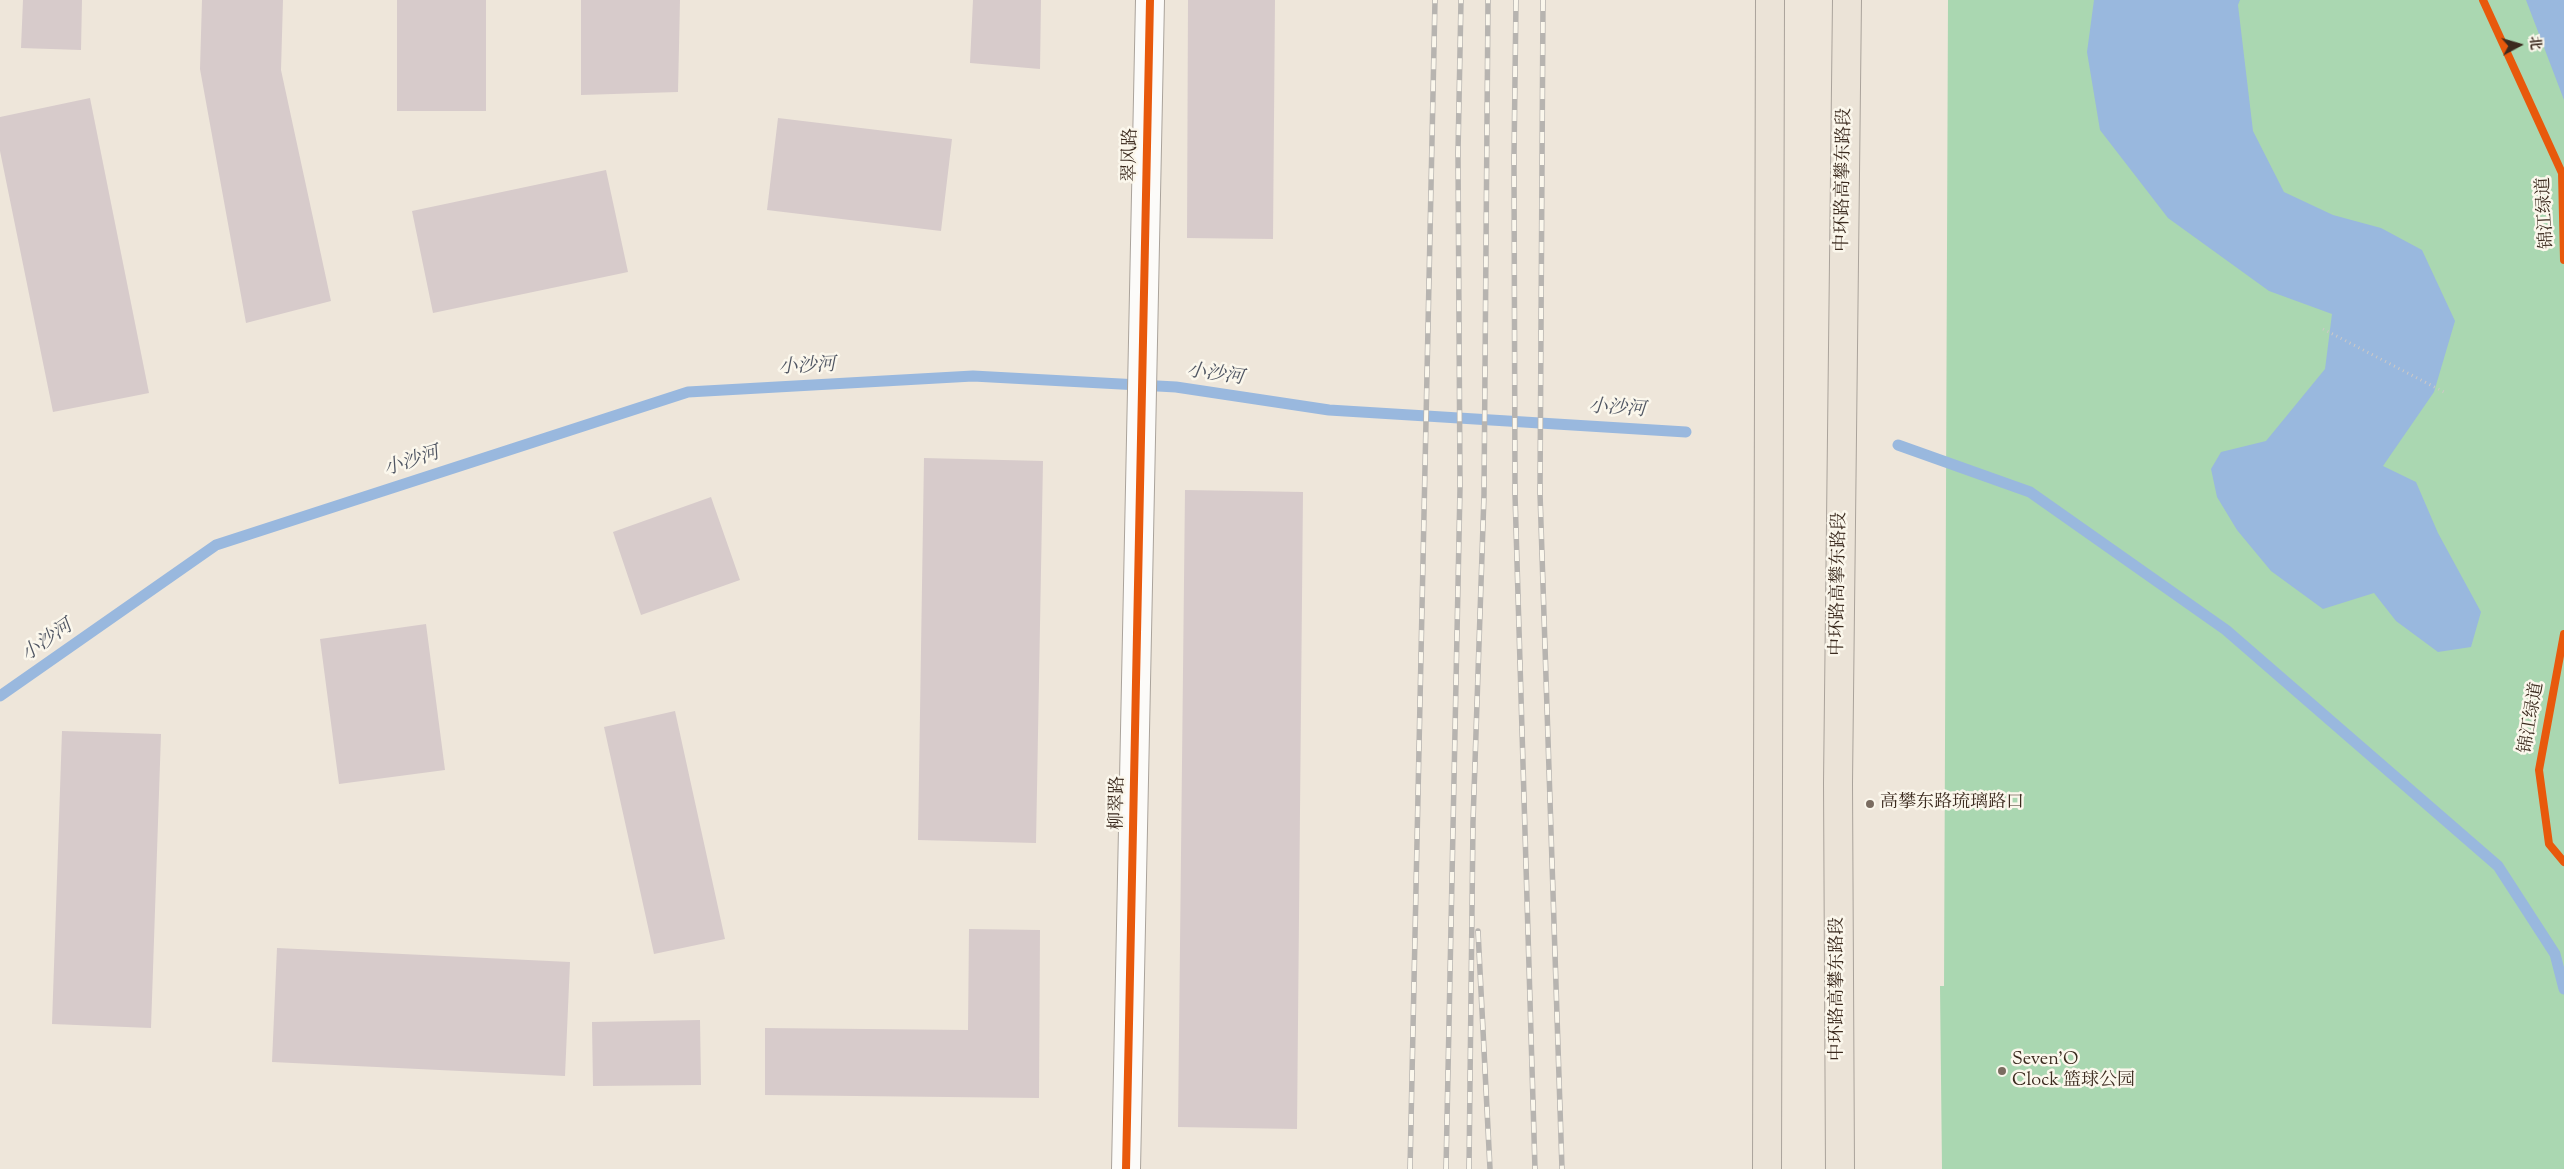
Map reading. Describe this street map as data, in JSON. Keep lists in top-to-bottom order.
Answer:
{
  "streets": {
    "main road": ["中环路高攀东路段"],
    "street": ["翠风路", "柳翠路"],
    "cycle path": ["锦江绿道"]
  },
  "crossings": [
    ["翠风路", "柳翠路"]
  ],
  "water": ["小沙河"],
  "places": ["高攀东路琉璃路口", "Seven'O Clock 篮球公园"],
  "north": "right"
}
